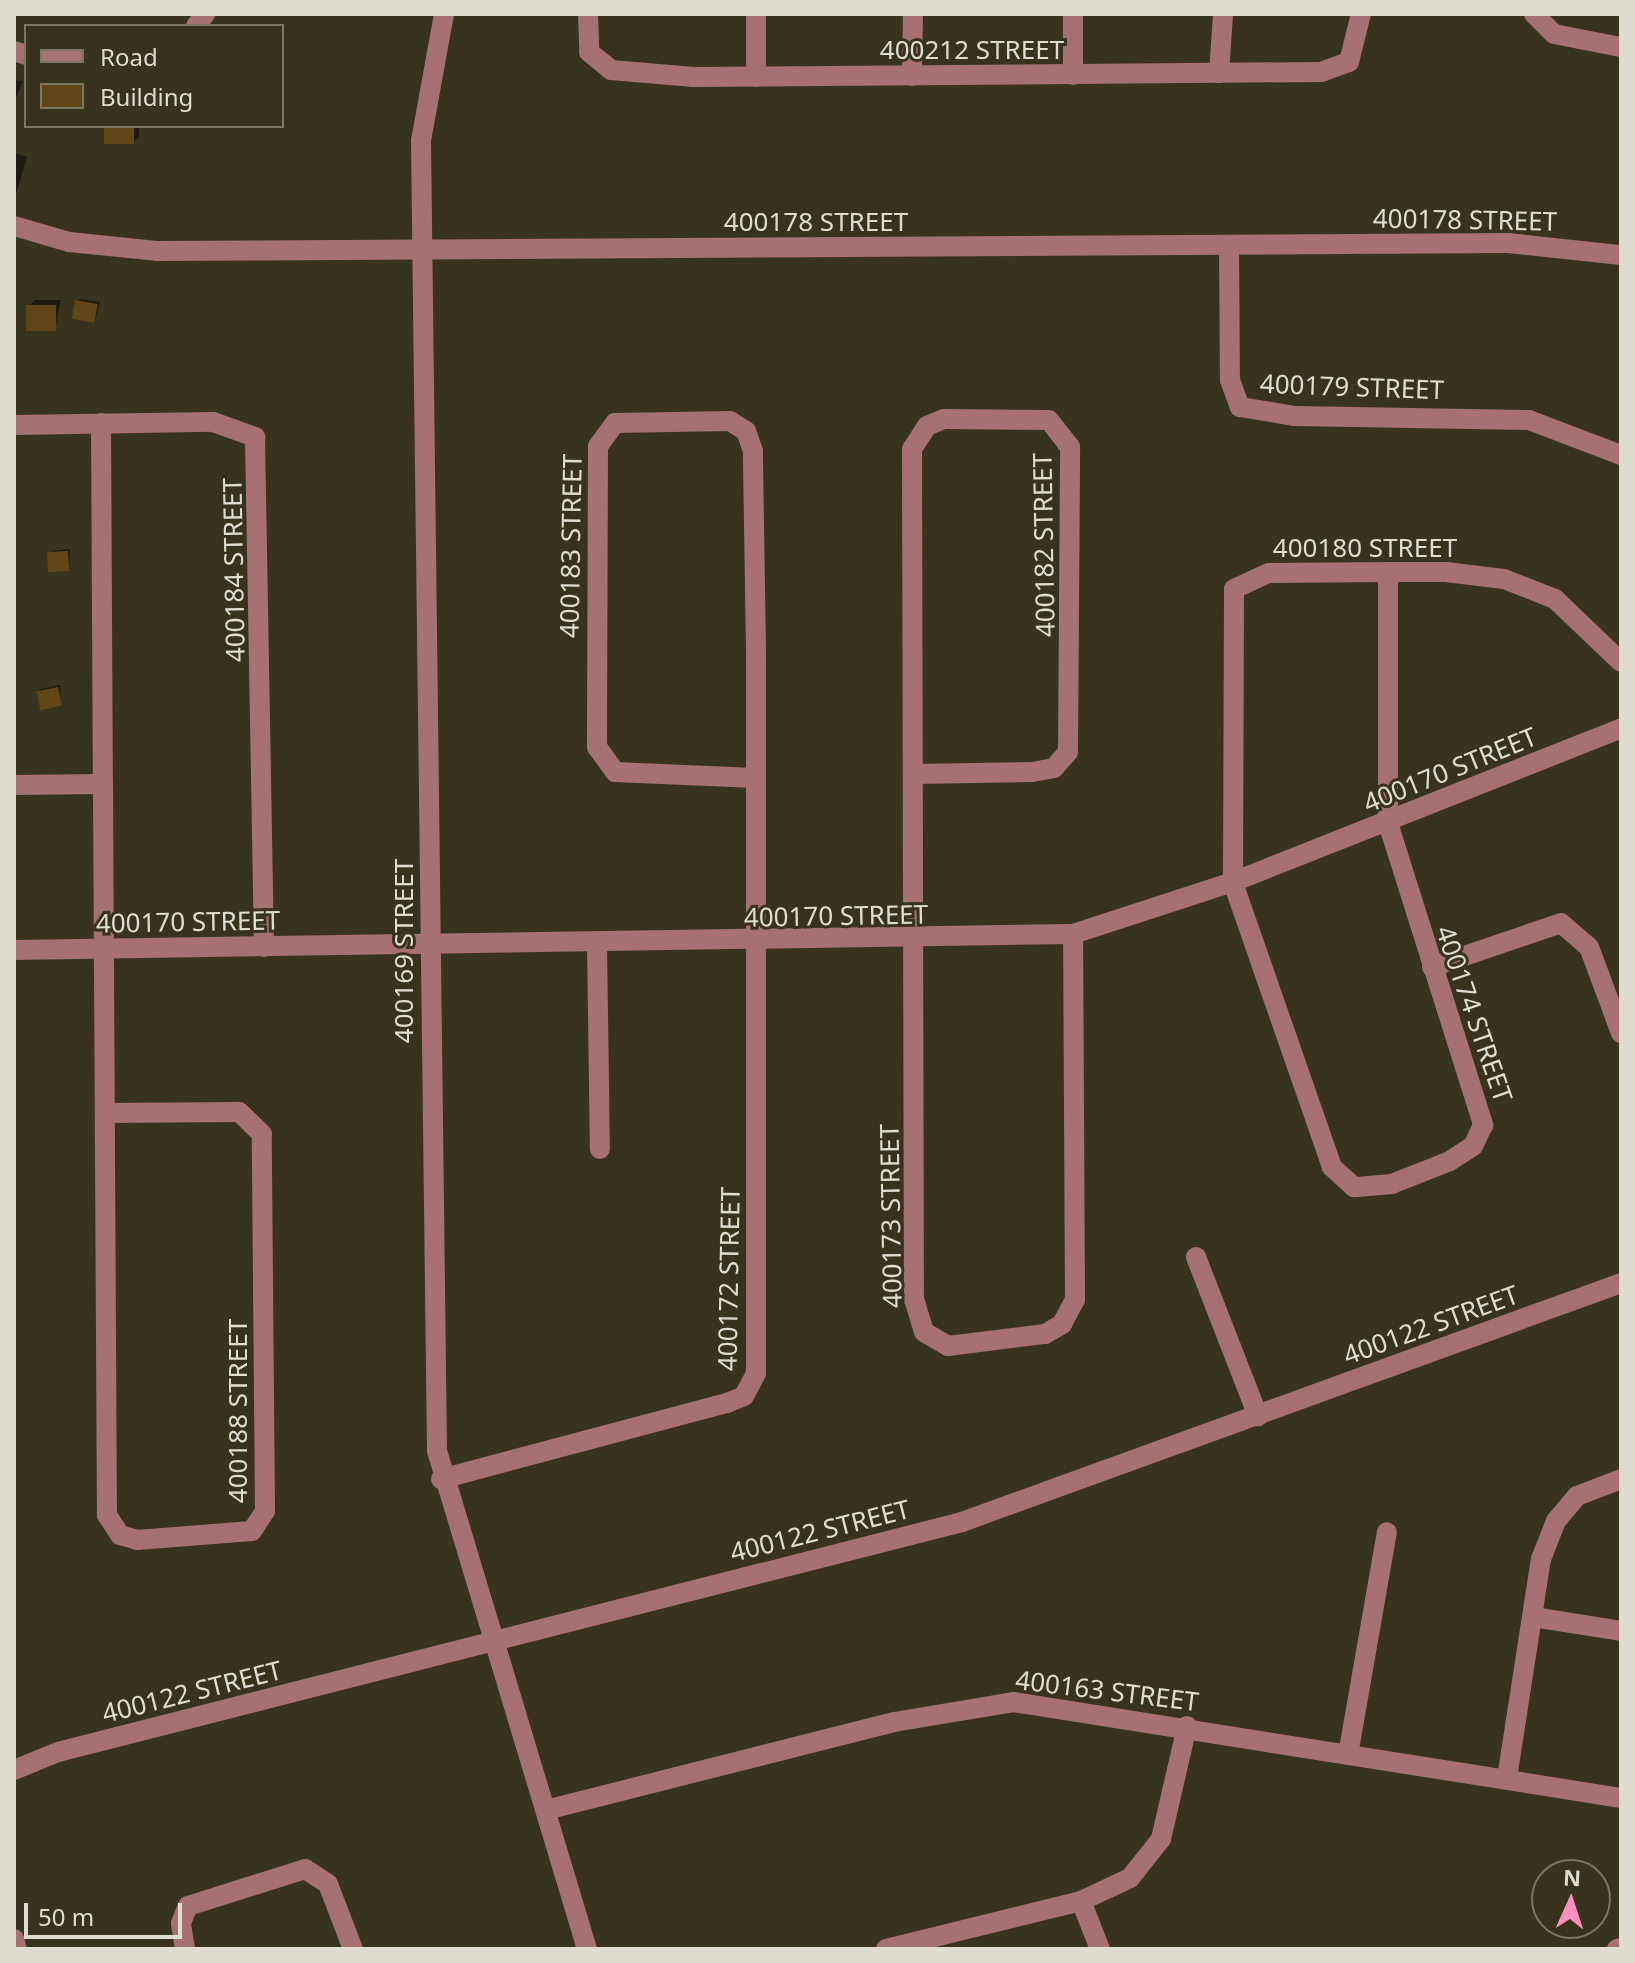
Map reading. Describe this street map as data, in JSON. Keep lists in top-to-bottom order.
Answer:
{
  "streets": {
    "street": [
      "400212 STREET",
      "400178 STREET",
      "400179 STREET",
      "400182 STREET",
      "400183 STREET",
      "400180 STREET",
      "400184 STREET",
      "400170 STREET",
      "400169 STREET",
      "400174 STREET",
      "400173 STREET",
      "400172 STREET",
      "400122 STREET",
      "400188 STREET",
      "400163 STREET"
    ]
  },
  "crossings": [
    ["400178 STREET", "400179 STREET"],
    ["400178 STREET", "400169 STREET"],
    ["400182 STREET", "400170 STREET"],
    ["400182 STREET", "400173 STREET"],
    ["400183 STREET", "400170 STREET"],
    ["400183 STREET", "400172 STREET"],
    ["400180 STREET", "400170 STREET"],
    ["400180 STREET", "400174 STREET"],
    ["400184 STREET", "400170 STREET"],
    ["400184 STREET", "400188 STREET"],
    ["400170 STREET", "400169 STREET"],
    ["400170 STREET", "400174 STREET"],
    ["400170 STREET", "400173 STREET"],
    ["400170 STREET", "400172 STREET"],
    ["400170 STREET", "400188 STREET"],
    ["400169 STREET", "400172 STREET"],
    ["400169 STREET", "400122 STREET"],
    ["400169 STREET", "400163 STREET"]
  ],
  "legend": ["Road", "Building"],
  "scale_bar": "50 m",
  "north": "top"
}
